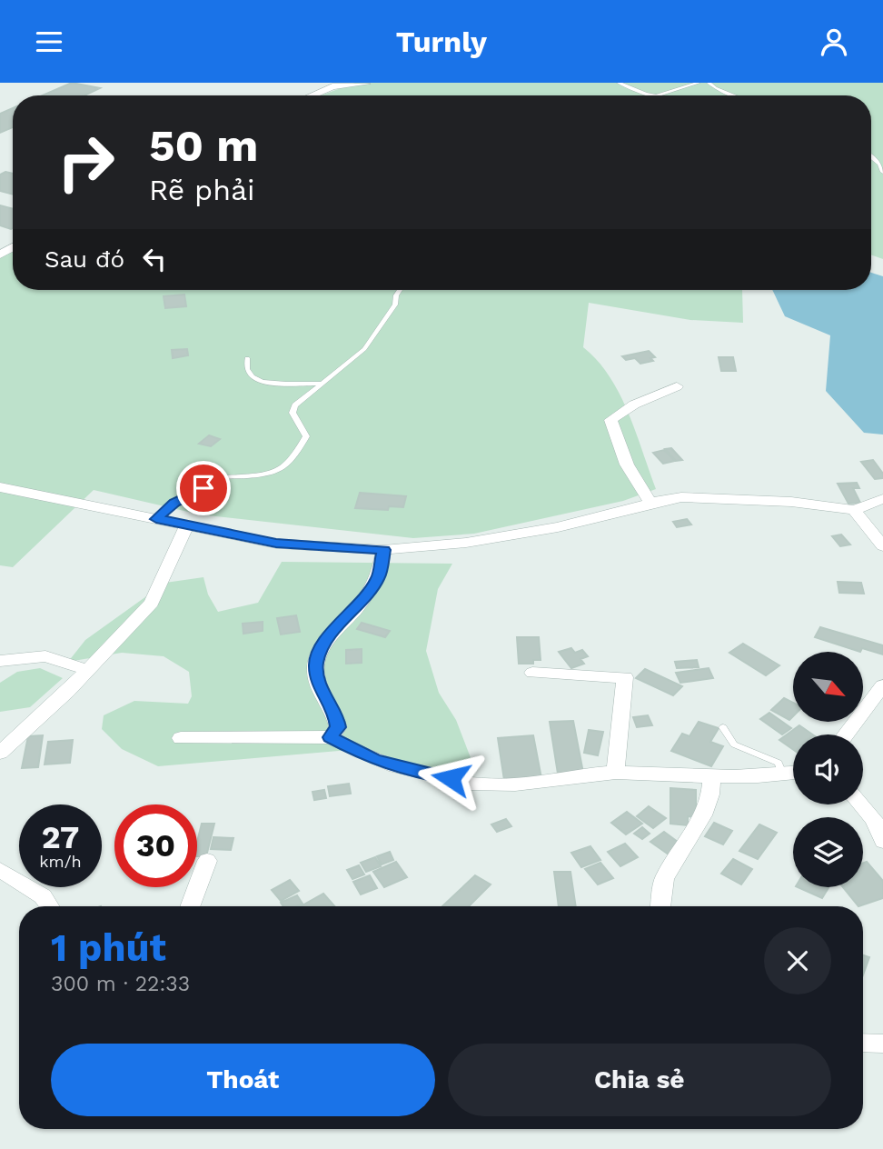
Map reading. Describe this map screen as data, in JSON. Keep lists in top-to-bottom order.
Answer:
{
  "north": "bottom right",
  "page": {
    "header": "Turnly",
    "turn": ["50 m", "Rẽ phải"],
    "then": "Sau đó",
    "speed": "27 km/h",
    "limit": "30",
    "heading": ["1 phút", "300 m · 22:33"],
    "buttons": ["Thoát", "Chia sẻ"]
  }
}
